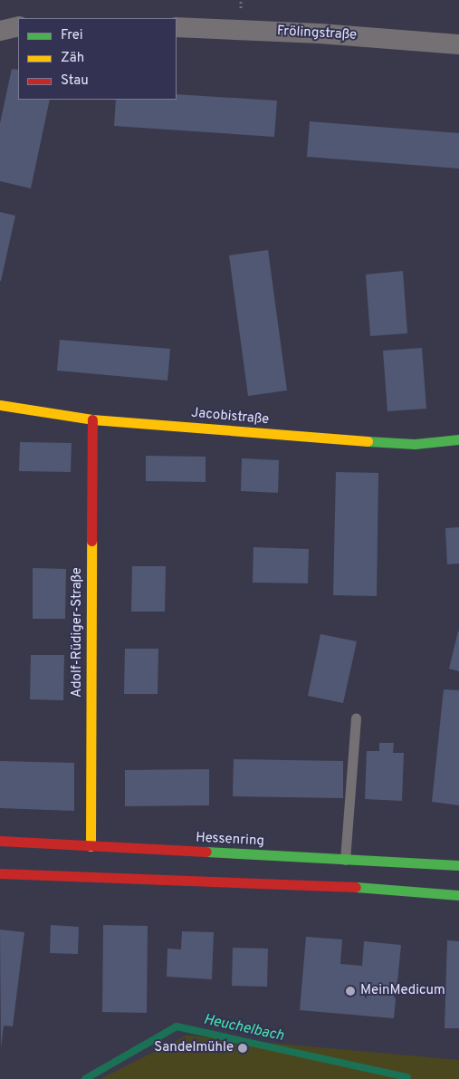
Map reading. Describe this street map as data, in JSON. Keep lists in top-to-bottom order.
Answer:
{
  "streets": {
    "street": [
      "Frölingstraße",
      "Jacobistraße",
      "Adolf-Rüdiger-Straße",
      "Hessenring"
    ]
  },
  "crossings": [
    ["Jacobistraße", "Adolf-Rüdiger-Straße"],
    ["Adolf-Rüdiger-Straße", "Hessenring"]
  ],
  "water": ["Heuchelbach"],
  "places": ["MeinMedicum", "Sandelmühle"],
  "legend": ["Frei", "Zäh", "Stau"]
}
